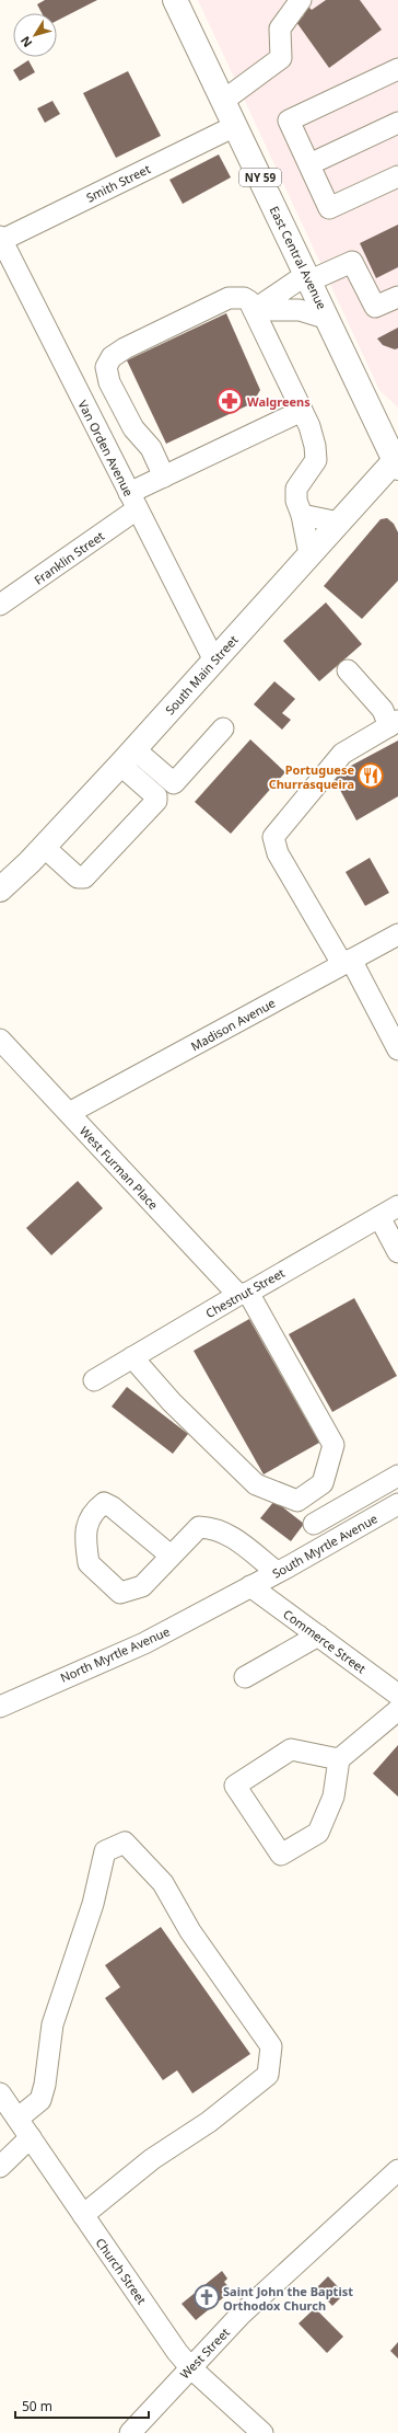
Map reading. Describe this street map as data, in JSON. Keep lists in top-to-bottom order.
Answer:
{
  "streets": {
    "main road": ["NY 59", "East Central Avenue", "South Main Street"],
    "street": [
      "Smith Street",
      "Van Orden Avenue",
      "Franklin Street",
      "Madison Avenue",
      "West Furman Place",
      "Chestnut Street",
      "South Myrtle Avenue",
      "Commerce Street",
      "North Myrtle Avenue",
      "Church Street",
      "West Street"
    ]
  },
  "crossings": [
    ["Smith Street", "East Central Avenue"],
    ["Smith Street", "Van Orden Avenue"],
    ["East Central Avenue", "South Main Street"],
    ["Van Orden Avenue", "Franklin Street"],
    ["Van Orden Avenue", "South Main Street"],
    ["Madison Avenue", "West Furman Place"],
    ["West Furman Place", "Chestnut Street"],
    ["South Myrtle Avenue", "Commerce Street"],
    ["South Myrtle Avenue", "North Myrtle Avenue"],
    ["Commerce Street", "North Myrtle Avenue"],
    ["Church Street", "West Street"]
  ],
  "places": {
    "pharmacy": ["Walgreens"],
    "restaurant": ["Portuguese Churrasqueira"],
    "church": ["Saint John the Baptist Orthodox Church"]
  },
  "scale_bar": "50 m",
  "north": "bottom left"
}
